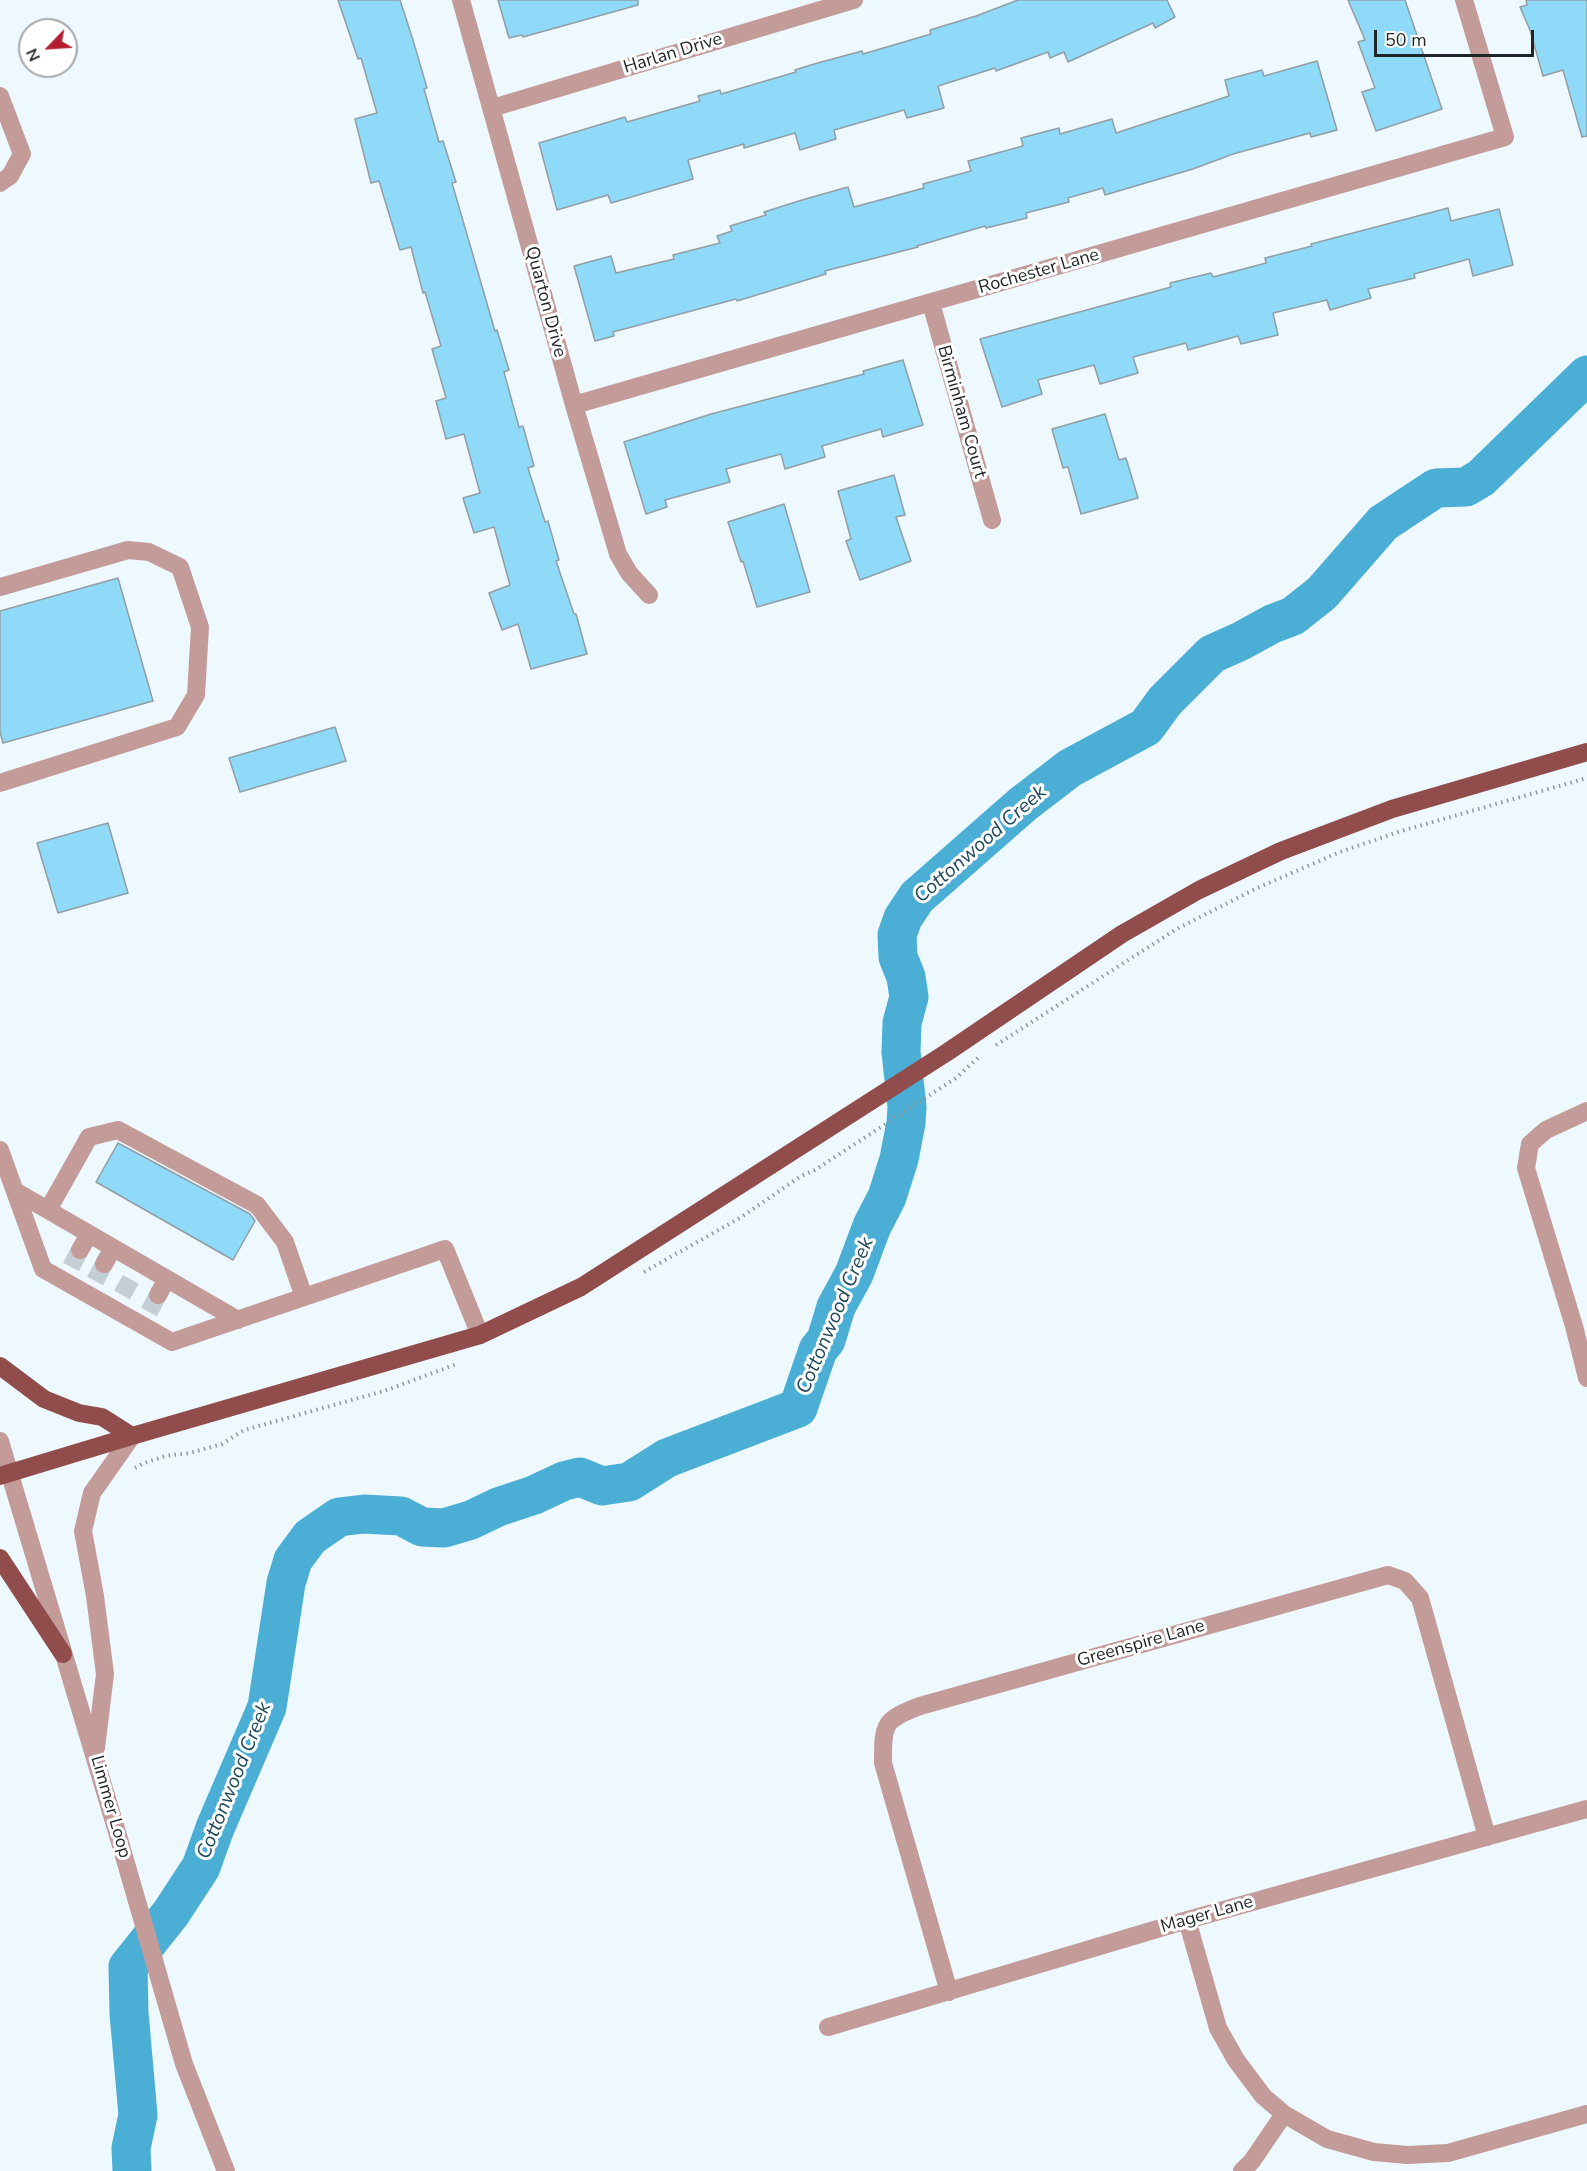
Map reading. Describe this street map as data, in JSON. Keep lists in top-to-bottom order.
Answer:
{
  "streets": {
    "street": [
      "Harlan Drive",
      "Rochester Lane",
      "Quarton Drive",
      "Birminham Court",
      "Greenspire Lane",
      "Limmer Loop",
      "Mager Lane"
    ]
  },
  "crossings": [
    ["Harlan Drive", "Quarton Drive"],
    ["Rochester Lane", "Quarton Drive"],
    ["Rochester Lane", "Birminham Court"],
    ["Greenspire Lane", "Mager Lane"]
  ],
  "water": ["Cottonwood Creek"],
  "scale_bar": "50 m",
  "north": "bottom left"
}
